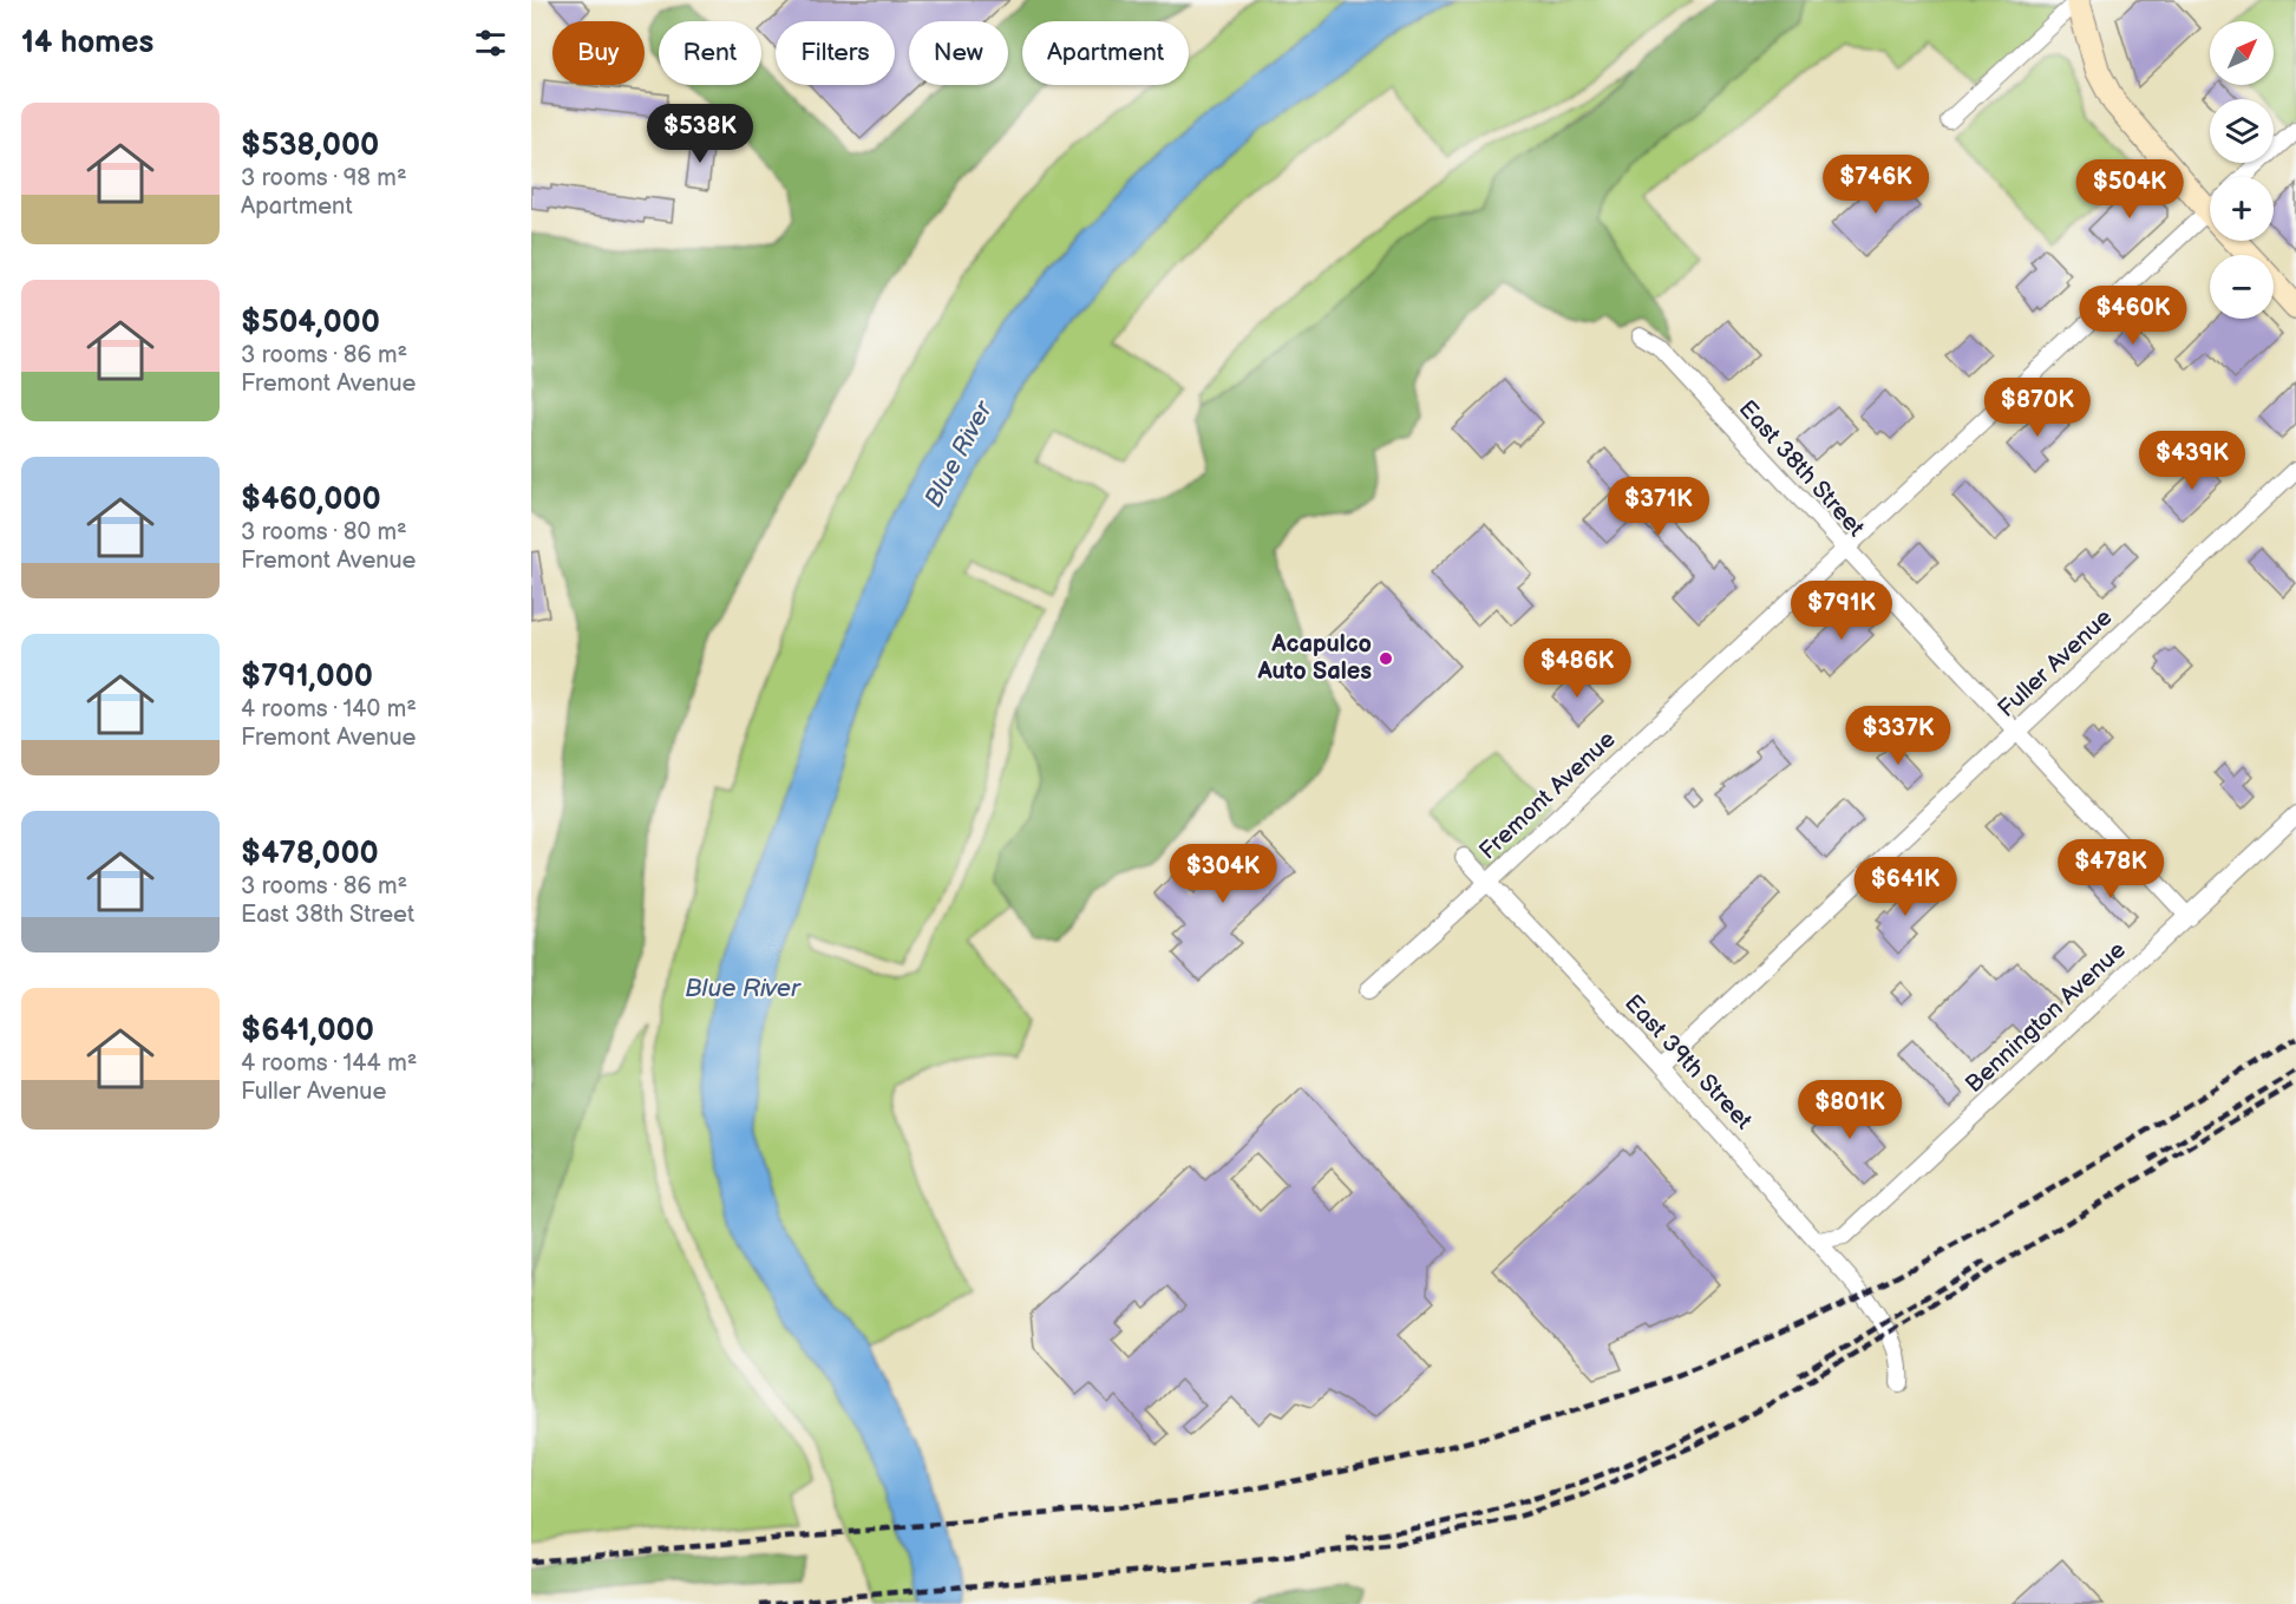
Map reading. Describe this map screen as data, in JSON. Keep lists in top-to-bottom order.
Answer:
{
  "streets": {
    "street": [
      "East 38th Street",
      "Fuller Avenue",
      "Fremont Avenue",
      "Bennington Avenue",
      "East 39th Street"
    ]
  },
  "crossings": [
    ["East 38th Street", "Fuller Avenue"],
    ["East 38th Street", "Fremont Avenue"],
    ["East 38th Street", "Bennington Avenue"],
    ["Fuller Avenue", "East 39th Street"],
    ["Fremont Avenue", "East 39th Street"],
    ["Bennington Avenue", "East 39th Street"]
  ],
  "water": ["Blue River"],
  "places": ["Acapulco Auto Sales"],
  "north": "top right",
  "page": {
    "heading": "14 homes",
    "map_buttons": ["+", "−"],
    "chip": [
      "Buy",
      "Rent",
      "Filters",
      "New",
      "Apartment"
    ],
    "list": [
      {
        "name": "$538,000",
        "note": "3 rooms · 98 m² · Apartment"
      },
      {
        "name": "$504,000",
        "note": "3 rooms · 86 m² · Fremont Avenue"
      },
      {
        "name": "$460,000",
        "note": "3 rooms · 80 m² · Fremont Avenue"
      },
      {
        "name": "$791,000",
        "note": "4 rooms · 140 m² · Fremont Avenue"
      },
      {
        "name": "$478,000",
        "note": "3 rooms · 86 m² · East 38th Street"
      },
      {
        "name": "$641,000",
        "note": "4 rooms · 144 m² · Fuller Avenue"
      }
    ],
    "price": [
      "$538K",
      "$746K",
      "$504K",
      "$460K",
      "$870K",
      "$439K",
      "$371K",
      "$791K",
      "$486K",
      "$337K",
      "$478K",
      "$304K",
      "$641K",
      "$801K"
    ]
  }
}
